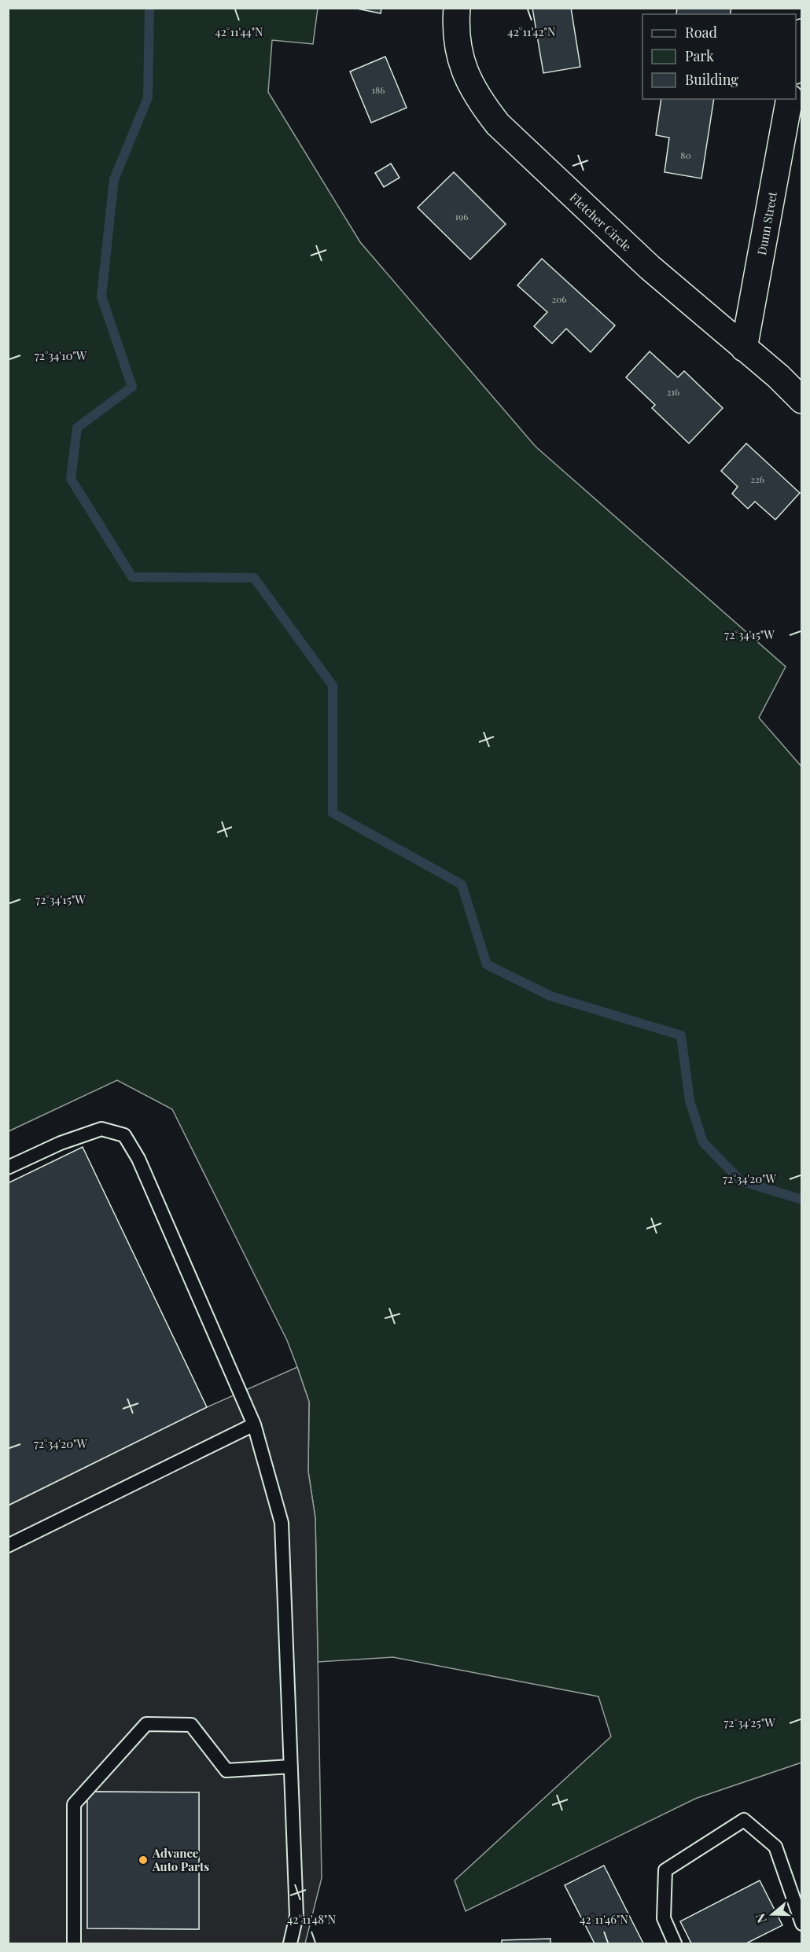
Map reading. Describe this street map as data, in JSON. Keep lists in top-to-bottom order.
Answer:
{
  "streets": {
    "street": ["Fletcher Circle", "Dunn Street"]
  },
  "crossings": [
    ["Fletcher Circle", "Dunn Street"]
  ],
  "places": ["Advance Auto Parts"],
  "house_numbers": [
    "186",
    "80",
    "196",
    "206",
    "216",
    "226"
  ],
  "legend": ["Road", "Park", "Building"],
  "north": "left",
  "coordinates": [
    "42°11'42\"N",
    "42°11'44\"N",
    "72°34'10\"W",
    "72°34'15\"W",
    "72°34'20\"W",
    "72°34'25\"W",
    "42°11'48\"N",
    "42°11'46\"N"
  ]
}
